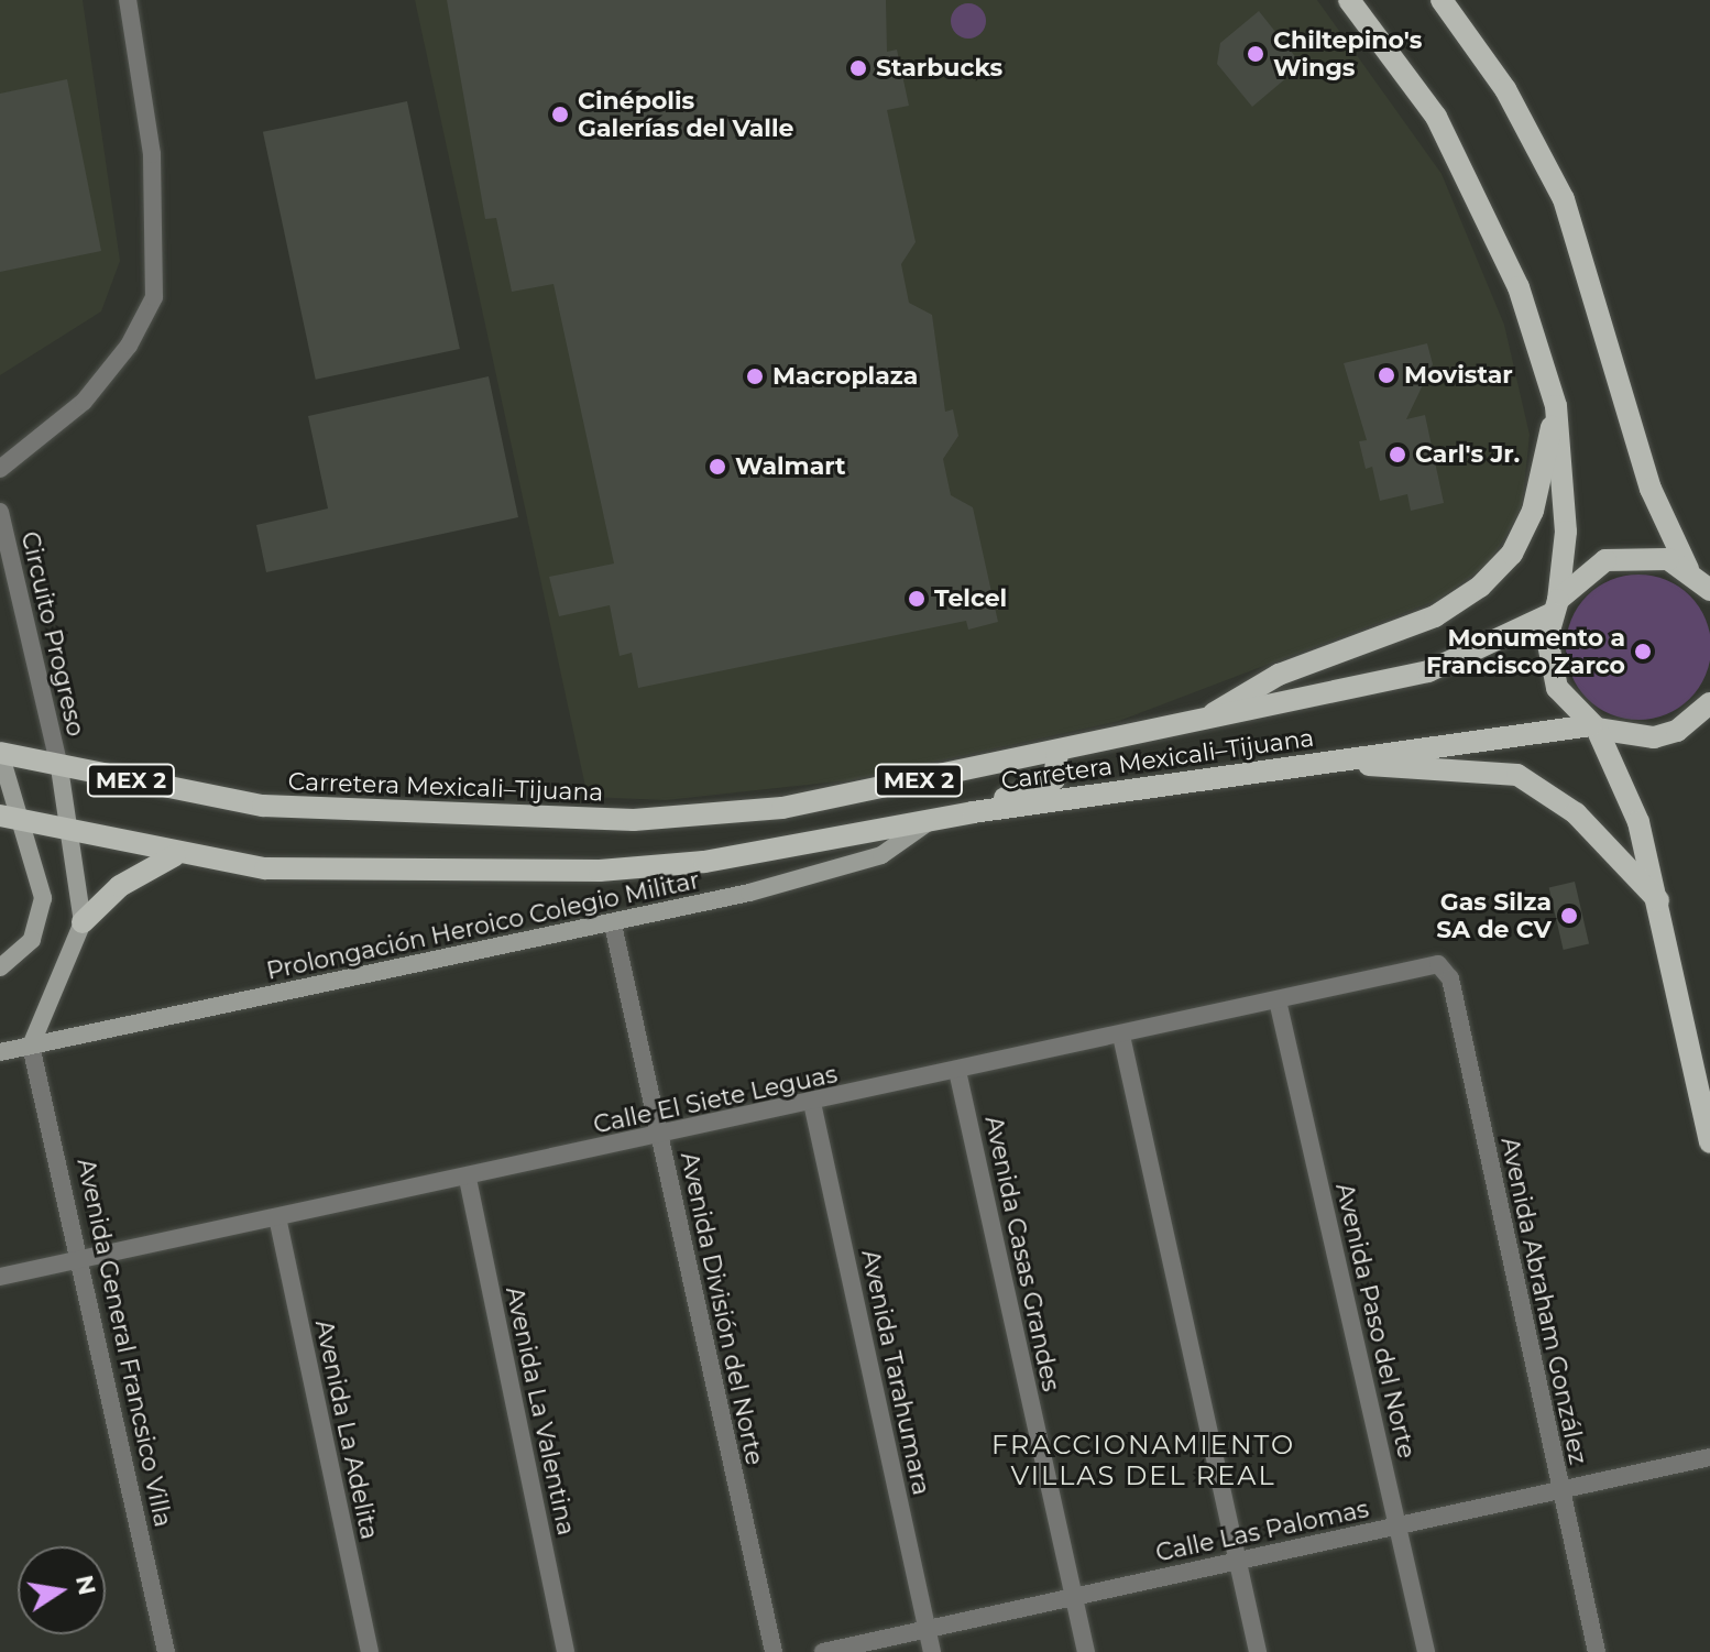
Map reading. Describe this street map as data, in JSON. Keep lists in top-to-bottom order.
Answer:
{
  "streets": {
    "main road": ["Carretera Mexicali–Tijuana", "MEX 2"],
    "street": [
      "Circuito Progreso",
      "Prolongación Heroico Colegio Militar",
      "Calle El Siete Leguas",
      "Avenida Casas Grandes",
      "Avenida Abraham González",
      "Avenida División del Norte",
      "Avenida Paso del Norte",
      "Avenida General Francsico Villa",
      "Avenida Tarahumara",
      "Avenida La Valentina",
      "Avenida La Adelita",
      "Calle Las Palomas"
    ]
  },
  "crossings": [
    ["Circuito Progreso", "Carretera Mexicali–Tijuana"],
    ["Carretera Mexicali–Tijuana", "MEX 2"],
    ["Carretera Mexicali–Tijuana", "Prolongación Heroico Colegio Militar"],
    ["Prolongación Heroico Colegio Militar", "Avenida División del Norte"],
    ["Prolongación Heroico Colegio Militar", "Avenida General Francsico Villa"],
    ["Calle El Siete Leguas", "Avenida Casas Grandes"],
    ["Calle El Siete Leguas", "Avenida Abraham González"],
    ["Calle El Siete Leguas", "Avenida División del Norte"],
    ["Calle El Siete Leguas", "Avenida Paso del Norte"],
    ["Calle El Siete Leguas", "Avenida General Francsico Villa"],
    ["Calle El Siete Leguas", "Avenida Tarahumara"],
    ["Calle El Siete Leguas", "Avenida La Valentina"],
    ["Calle El Siete Leguas", "Avenida La Adelita"],
    ["Avenida Casas Grandes", "Calle Las Palomas"],
    ["Avenida Abraham González", "Calle Las Palomas"],
    ["Avenida Paso del Norte", "Calle Las Palomas"],
    ["Avenida Tarahumara", "Calle Las Palomas"]
  ],
  "districts": ["FRACCIONAMIENTO VILLAS DEL REAL"],
  "places": [
    "Chiltepino's Wings",
    "Starbucks",
    "Cinépolis Galerías del Valle",
    "Movistar",
    "Macroplaza",
    "Carl's Jr.",
    "Walmart",
    "Telcel",
    "Monumento a Francisco Zarco",
    "Gas Silza SA de CV"
  ],
  "north": "right"
}
